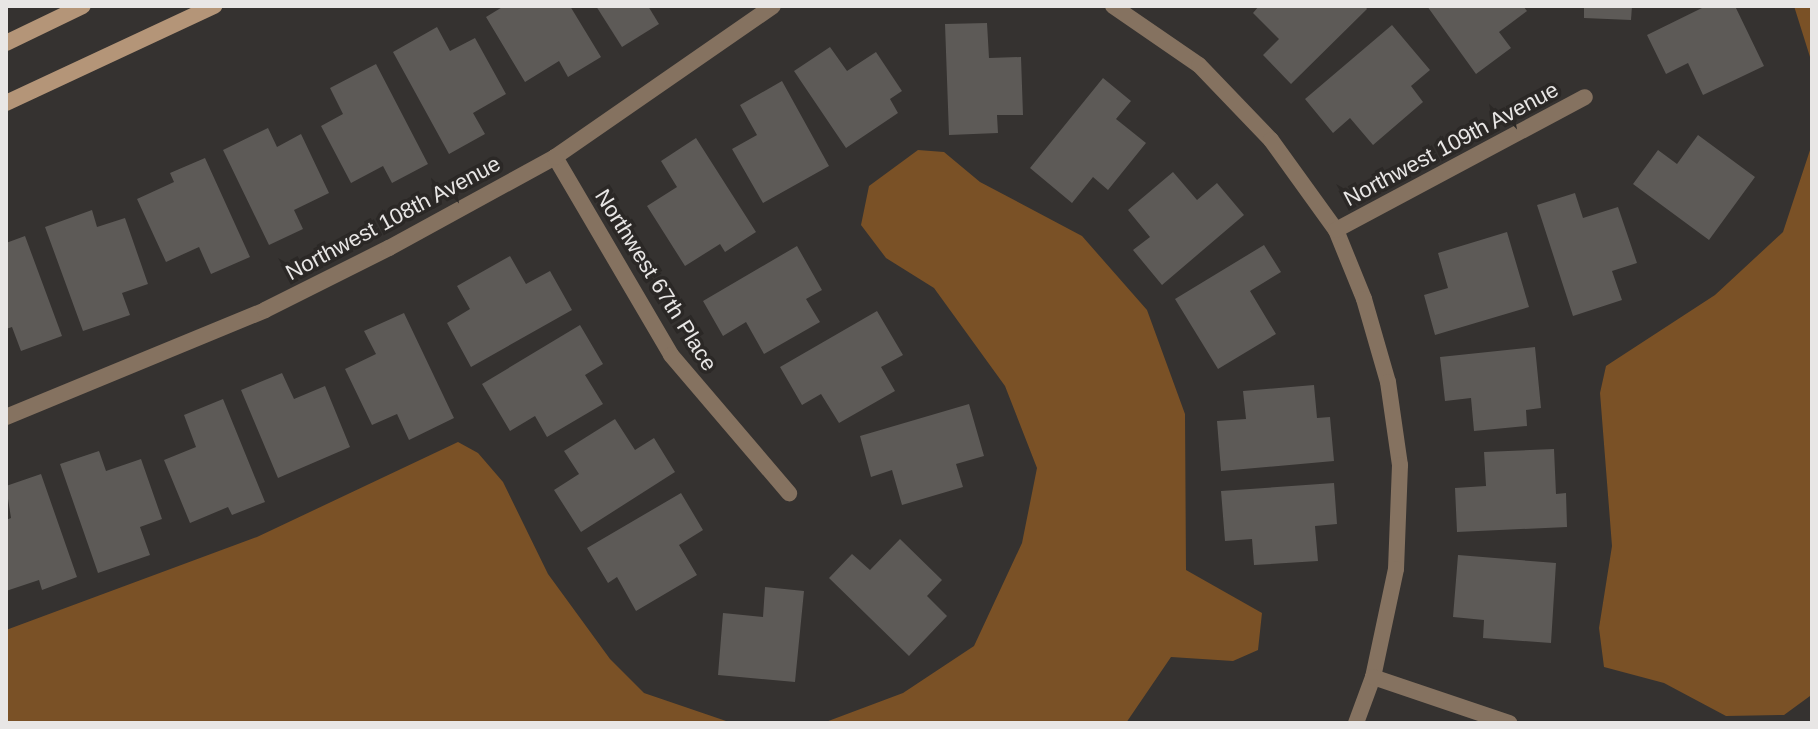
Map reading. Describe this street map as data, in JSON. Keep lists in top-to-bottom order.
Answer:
{
  "streets": {
    "street": ["Northwest 109th Avenue", "Northwest 108th Avenue", "Northwest 67th Place"]
  },
  "crossings": [
    ["Northwest 108th Avenue", "Northwest 67th Place"]
  ]
}
